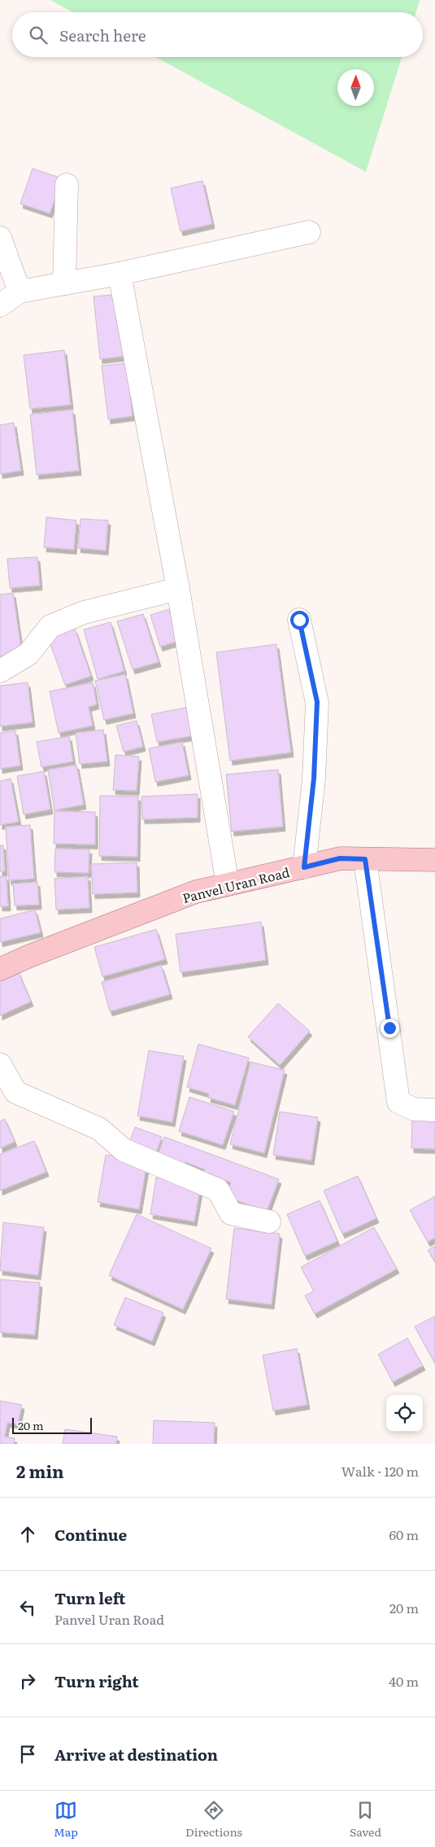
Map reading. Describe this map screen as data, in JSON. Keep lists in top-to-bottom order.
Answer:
{
  "streets": {
    "main road": ["Panvel Uran Road"]
  },
  "scale_bar": "20 m",
  "north": "top",
  "page": {
    "search": "Search here",
    "scale": "20 m",
    "heading": ["2 min", "Walk · 120 m"],
    "list": [
      ["Continue", "60 m"],
      ["Turn left", "Panvel Uran Road", "20 m"],
      ["Turn right", "40 m"],
      "Arrive at destination"
    ],
    "nav": ["Map", "Directions", "Saved"]
  }
}
